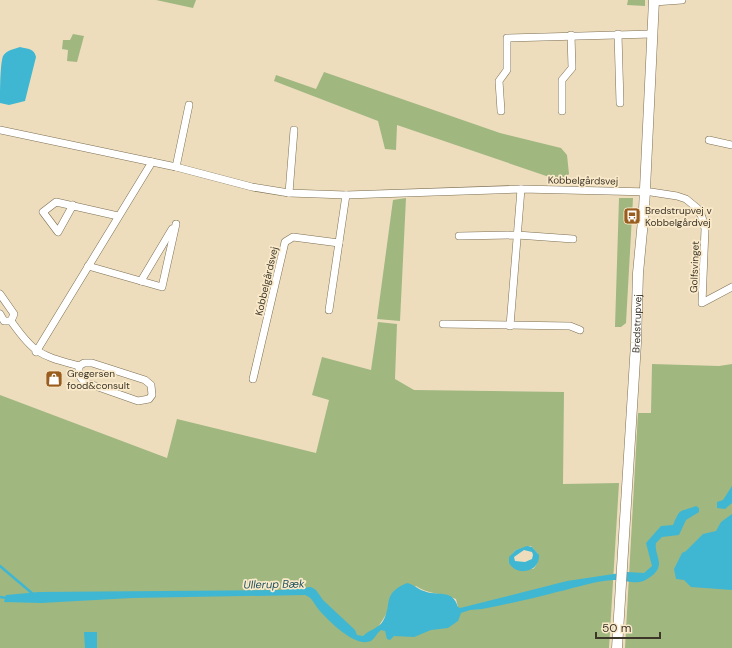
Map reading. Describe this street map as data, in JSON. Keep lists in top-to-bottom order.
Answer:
{
  "streets": {
    "street": ["Kobbelgårdsvej", "Golfsvinget", "Bredstrupvej"]
  },
  "crossings": [
    ["Kobbelgårdsvej", "Golfsvinget"],
    ["Kobbelgårdsvej", "Bredstrupvej"],
    ["Golfsvinget", "Bredstrupvej"]
  ],
  "water": ["Ullerup Bæk"],
  "places": {
    "bus stop": ["Bredstrupvej v Kobbelgårdvej"],
    "shop": ["Gregersen food&consult"]
  },
  "scale_bar": "50 m"
}
